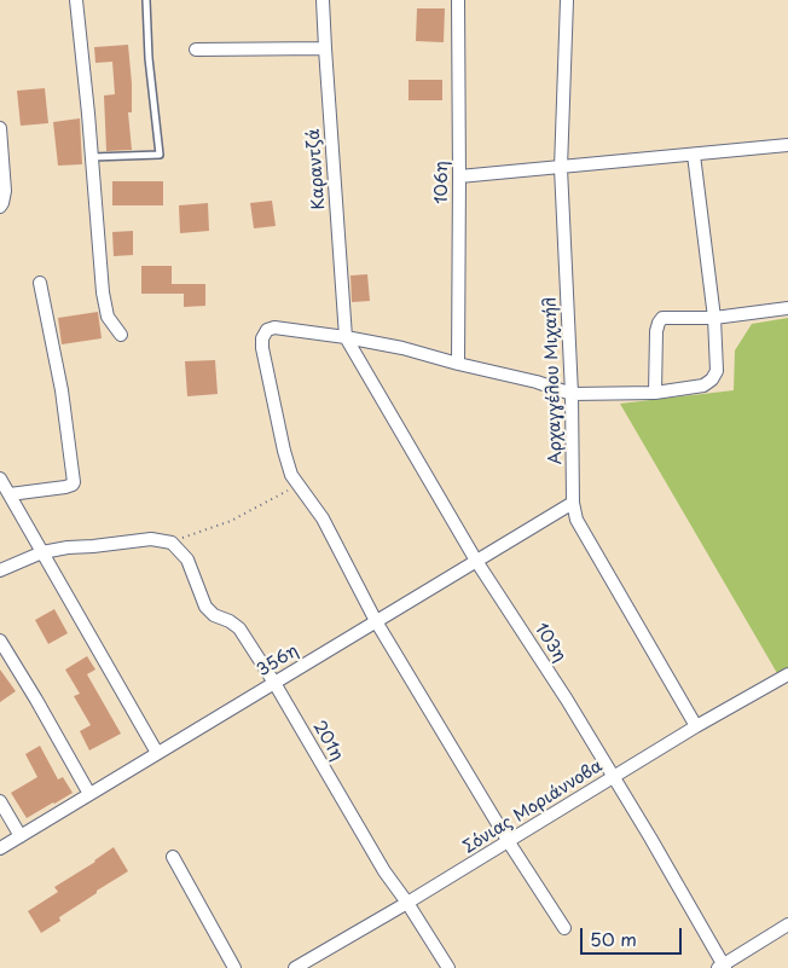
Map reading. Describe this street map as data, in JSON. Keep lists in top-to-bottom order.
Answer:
{
  "streets": {
    "street": [
      "Καραντζά",
      "106η",
      "Αρχαγγέλου Μιχαήλ",
      "103η",
      "356η",
      "201η",
      "Σόνιας Μοριάννοβα"
    ]
  },
  "crossings": [
    ["Καραντζά", "103η"],
    ["Αρχαγγέλου Μιχαήλ", "356η"],
    ["Αρχαγγέλου Μιχαήλ", "Σόνιας Μοριάννοβα"],
    ["103η", "356η"],
    ["103η", "Σόνιας Μοριάννοβα"],
    ["356η", "201η"],
    ["201η", "Σόνιας Μοριάννοβα"]
  ],
  "scale_bar": "50 m"
}
